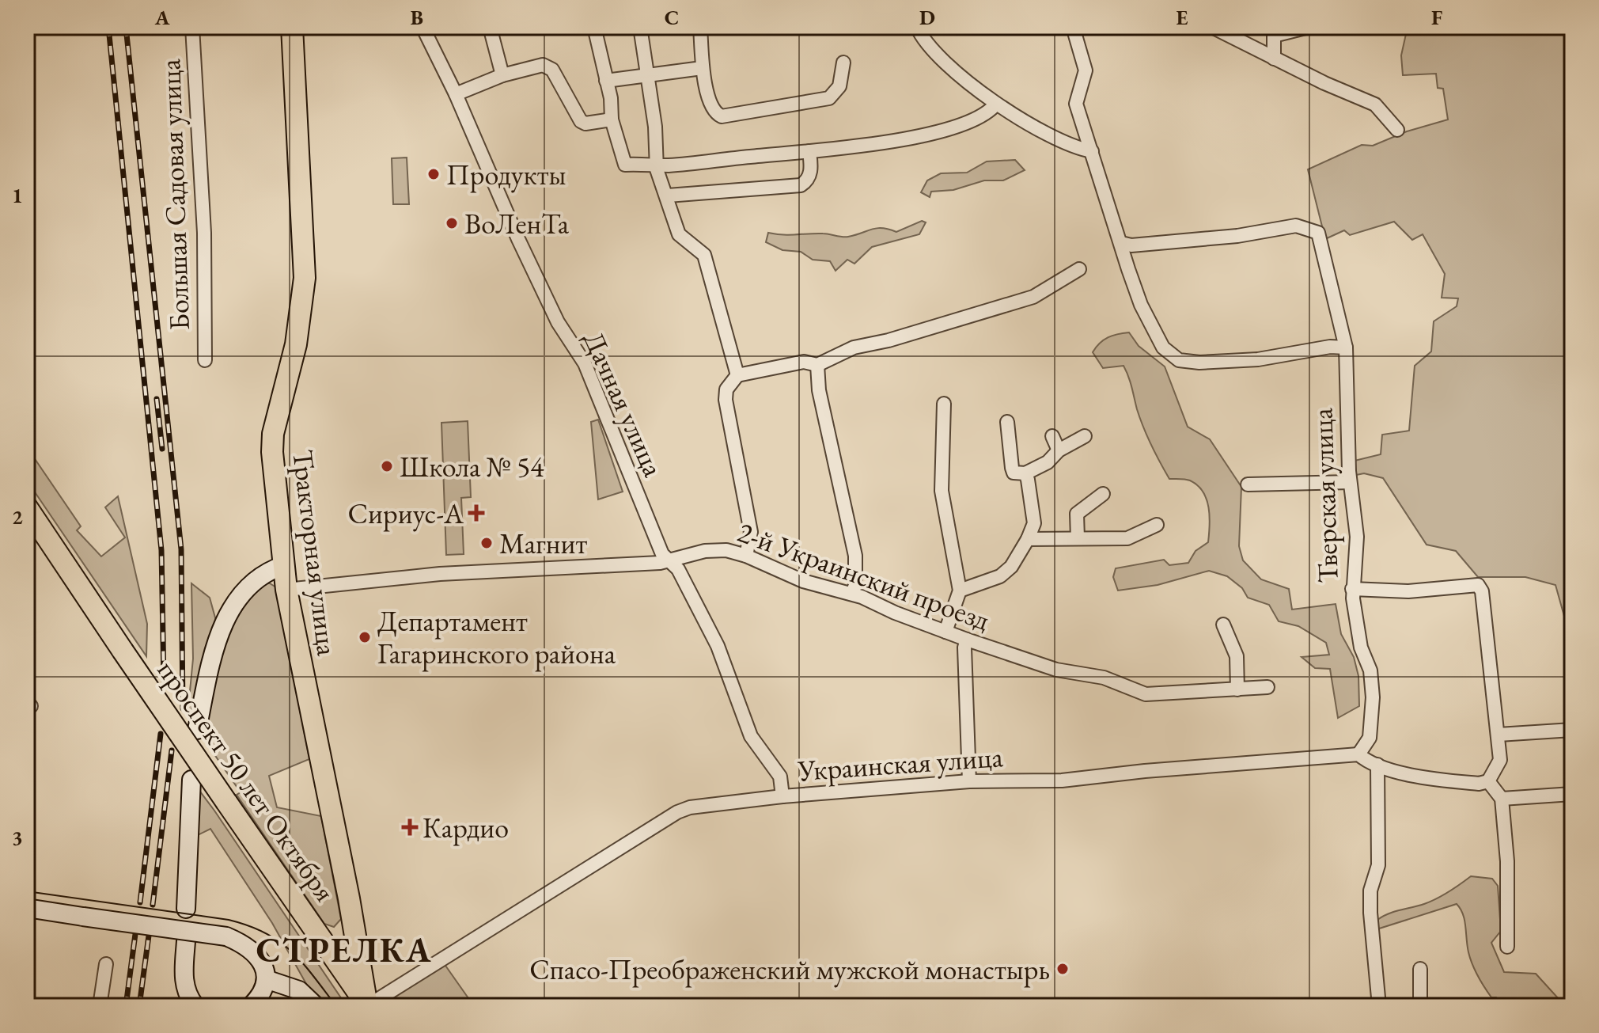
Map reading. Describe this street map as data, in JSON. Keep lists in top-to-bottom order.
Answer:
{
  "streets": {
    "main road": ["Тракторная улица", "проспект 50 лет Октября"],
    "street": [
      "Большая Садовая улица",
      "Дачная улица",
      "Тверская улица",
      "2-й Украинский проезд",
      "Украинская улица"
    ]
  },
  "crossings": [
    ["Дачная улица", "2-й Украинский проезд"],
    ["Дачная улица", "Украинская улица"],
    ["Тверская улица", "Украинская улица"],
    ["Тракторная улица", "2-й Украинский проезд"],
    ["Тракторная улица", "Украинская улица"],
    ["Тракторная улица", "проспект 50 лет Октября"],
    ["Украинская улица", "проспект 50 лет Октября"]
  ],
  "districts": ["СТРЕЛКА"],
  "places": {
    "other": [
      "Продукты",
      "ВоЛенТа",
      "Школа № 54",
      "Магнит",
      "Департамент Гагаринского района",
      "Спасо-Преображенский мужской монастырь"
    ],
    "health": ["Сириус-А", "Кардио"]
  },
  "grid": {
    "columns": [
      "A",
      "B",
      "C",
      "D",
      "E",
      "F"
    ],
    "rows": ["1", "2", "3"]
  }
}
